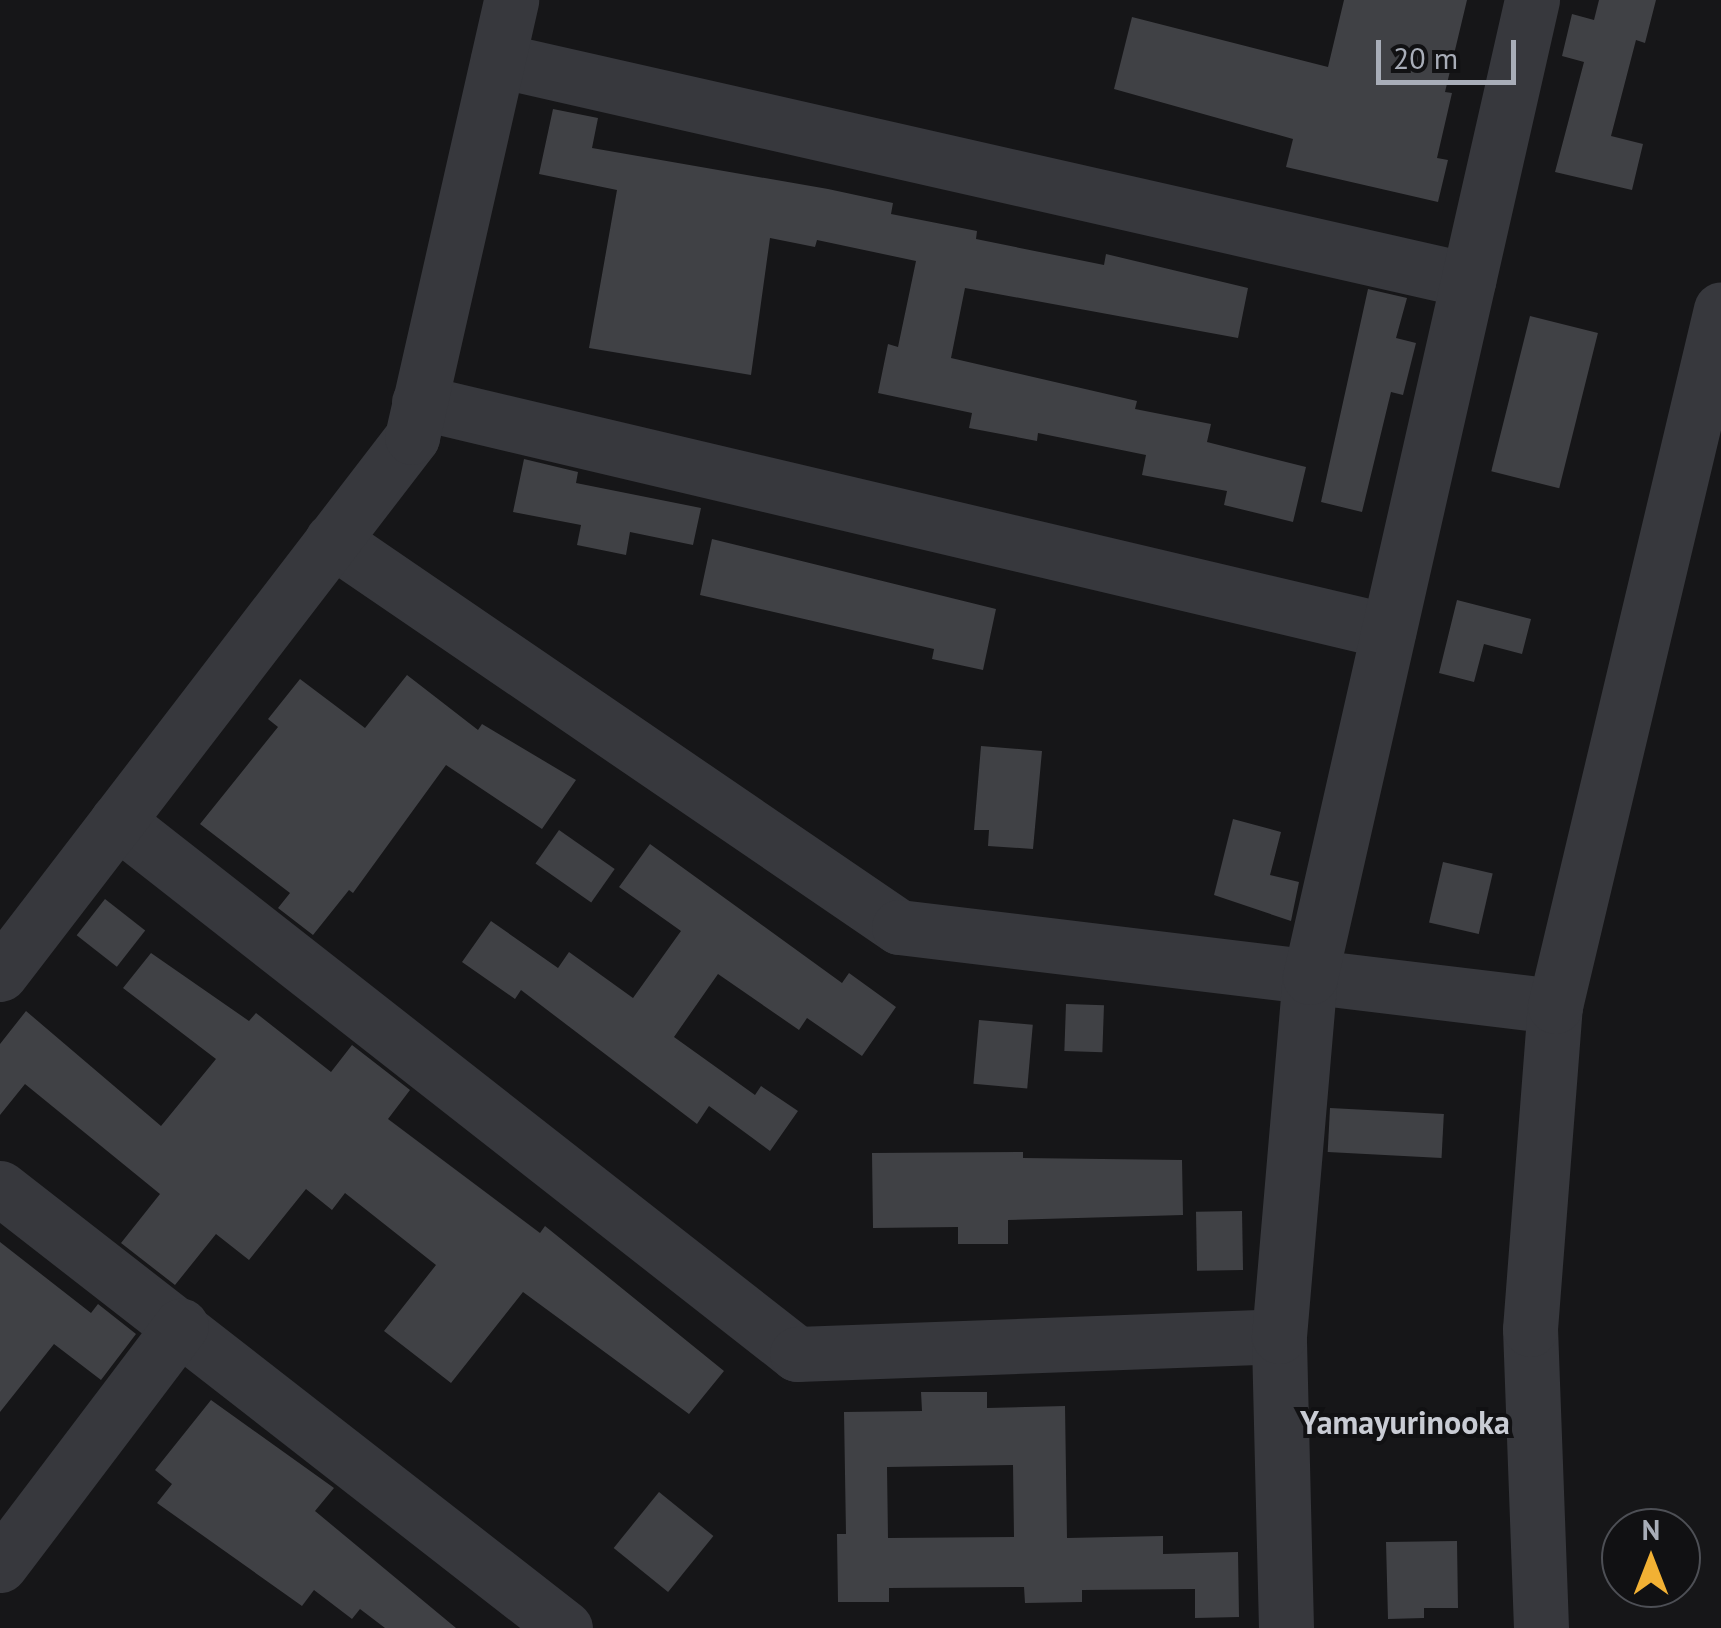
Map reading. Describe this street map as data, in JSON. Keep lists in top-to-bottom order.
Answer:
{
  "districts": ["Yamayurinooka"],
  "scale_bar": "20 m",
  "north": "top"
}
